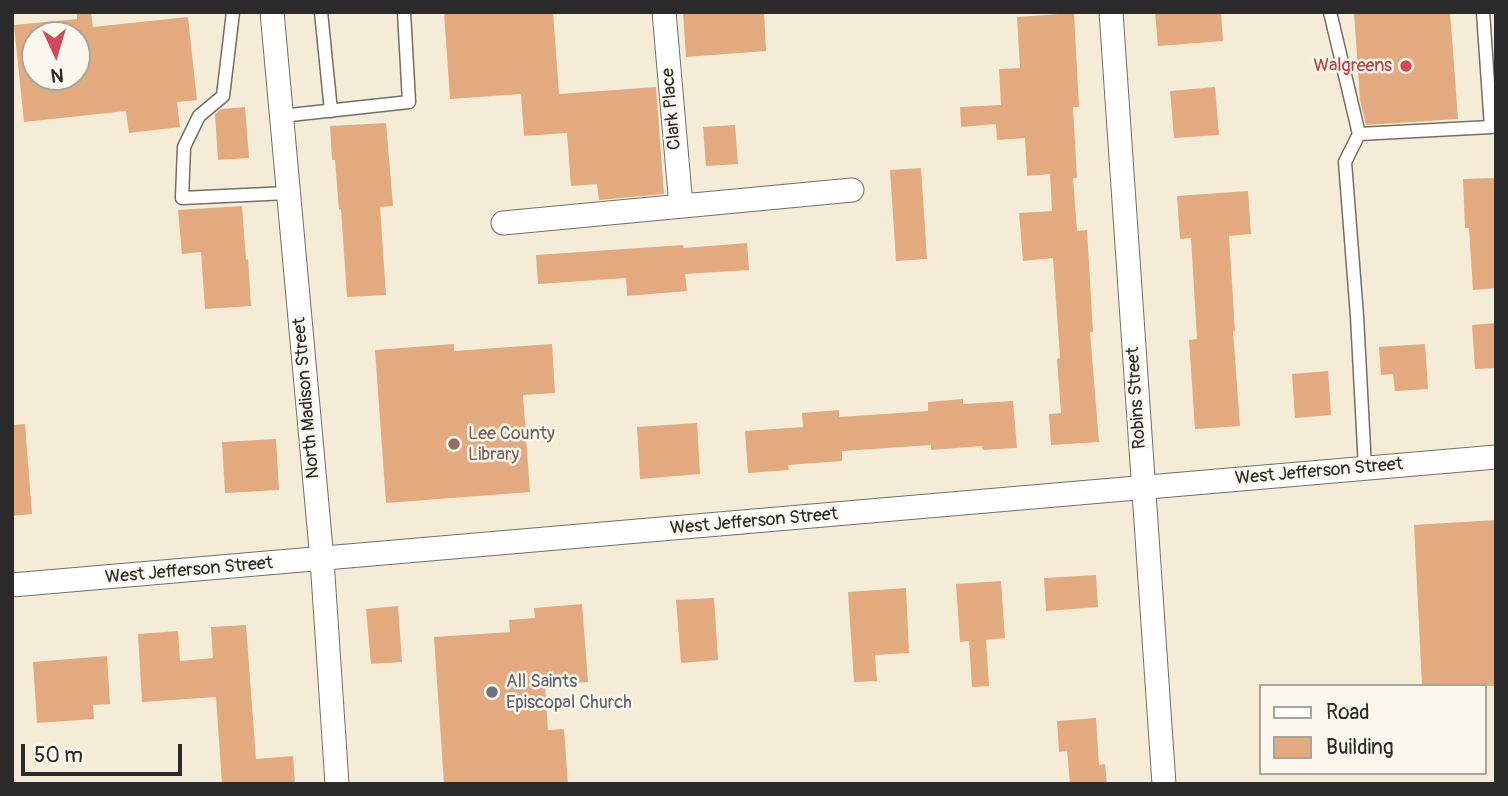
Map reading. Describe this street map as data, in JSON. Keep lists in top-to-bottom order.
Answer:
{
  "streets": {
    "street": [
      "Clark Place",
      "North Madison Street",
      "Robins Street",
      "West Jefferson Street"
    ]
  },
  "crossings": [
    ["North Madison Street", "West Jefferson Street"],
    ["Robins Street", "West Jefferson Street"]
  ],
  "places": ["Walgreens", "Lee County Library", "All Saints Episcopal Church"],
  "legend": ["Road", "Building"],
  "scale_bar": "50 m",
  "north": "bottom"
}
